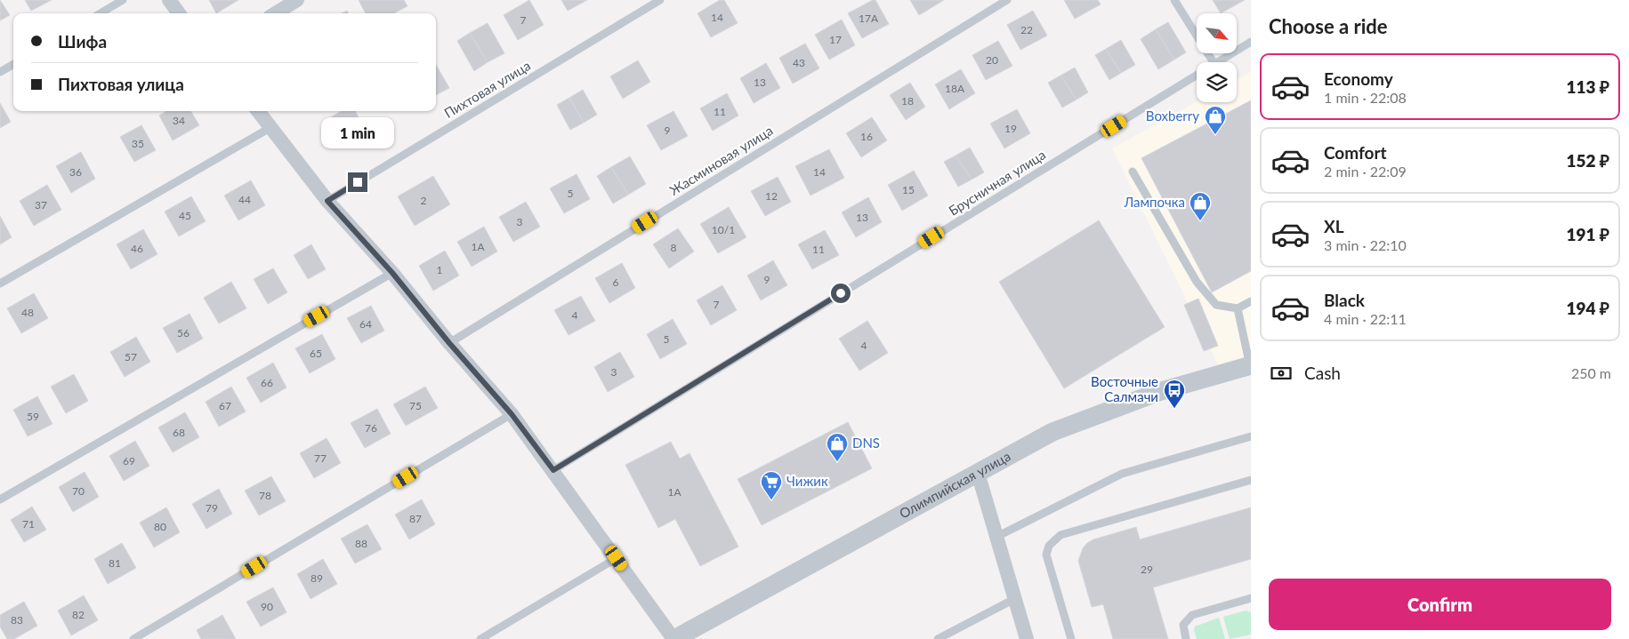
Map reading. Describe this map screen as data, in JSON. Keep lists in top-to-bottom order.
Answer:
{
  "streets": {
    "street": ["Олимпийская улица"],
    "lane": ["Пихтовая улица", "Жасминовая улица", "Брусничная улица"]
  },
  "places": {
    "shop": ["Boxberry", "Лампочка", "DNS"],
    "bus stop": ["Восточные Салмачи"],
    "supermarket": ["Чижик"]
  },
  "house_numbers": [
    "14",
    "17А",
    "7",
    "22",
    "17",
    "20",
    "43",
    "13",
    "18А",
    "18",
    "11",
    "34",
    "19",
    "9",
    "16",
    "35",
    "36",
    "14",
    "15",
    "5",
    "12",
    "44",
    "2",
    "37",
    "45",
    "13",
    "3",
    "10/1",
    "1А",
    "8",
    "46",
    "11",
    "1",
    "9",
    "6",
    "7",
    "48",
    "4",
    "64",
    "56",
    "5",
    "4",
    "65",
    "57",
    "3",
    "66",
    "67",
    "75",
    "59",
    "76",
    "68",
    "77",
    "69",
    "70",
    "1А",
    "78",
    "79",
    "87",
    "71",
    "80",
    "88",
    "81",
    "29",
    "89",
    "90",
    "82",
    "83"
  ],
  "north": "bottom right",
  "page": {
    "heading": "Choose a ride",
    "banner": ["Шифа", "Пихтовая улица"],
    "list": [
      {
        "name": "Economy",
        "note": "1 min · 22:08",
        "value": "113 ₽"
      },
      {
        "name": "Comfort",
        "note": "2 min · 22:09",
        "value": "152 ₽"
      },
      {
        "name": "XL",
        "note": "3 min · 22:10",
        "value": "191 ₽"
      },
      {
        "name": "Black",
        "note": "4 min · 22:11",
        "value": "194 ₽"
      }
    ],
    "bubble": "1 min",
    "pay": ["Cash", "250 m"],
    "buttons": "Confirm"
  }
}
